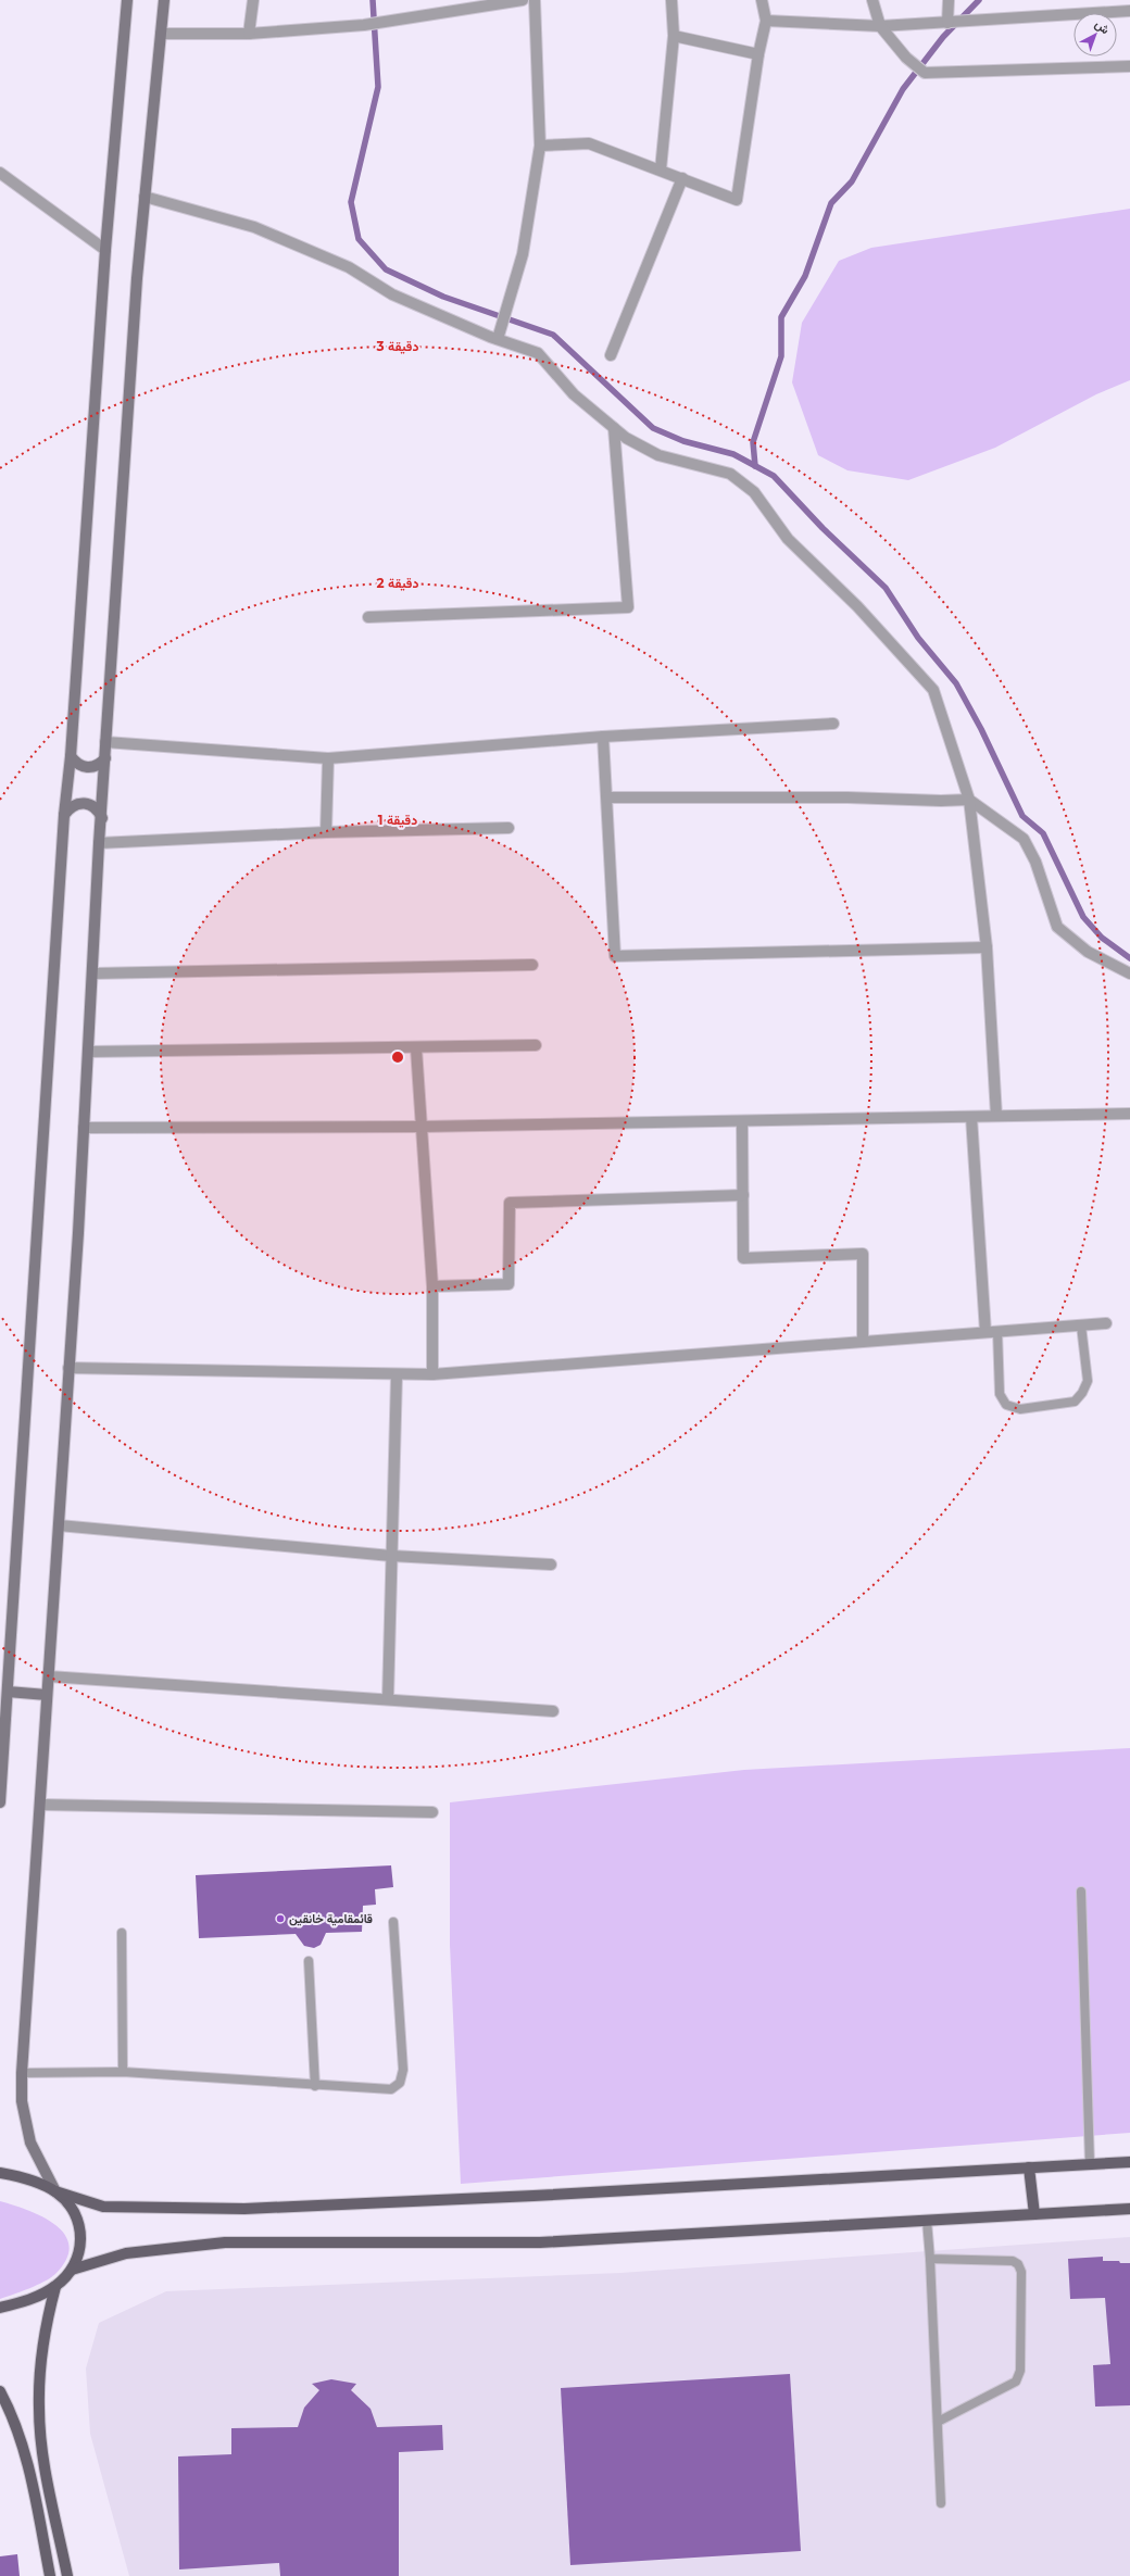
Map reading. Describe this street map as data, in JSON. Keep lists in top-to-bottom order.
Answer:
{
  "places": ["قائمقامية خانقين"],
  "north": "top right",
  "rings": ["3 دقيقة", "2 دقيقة", "1 دقيقة"]
}
